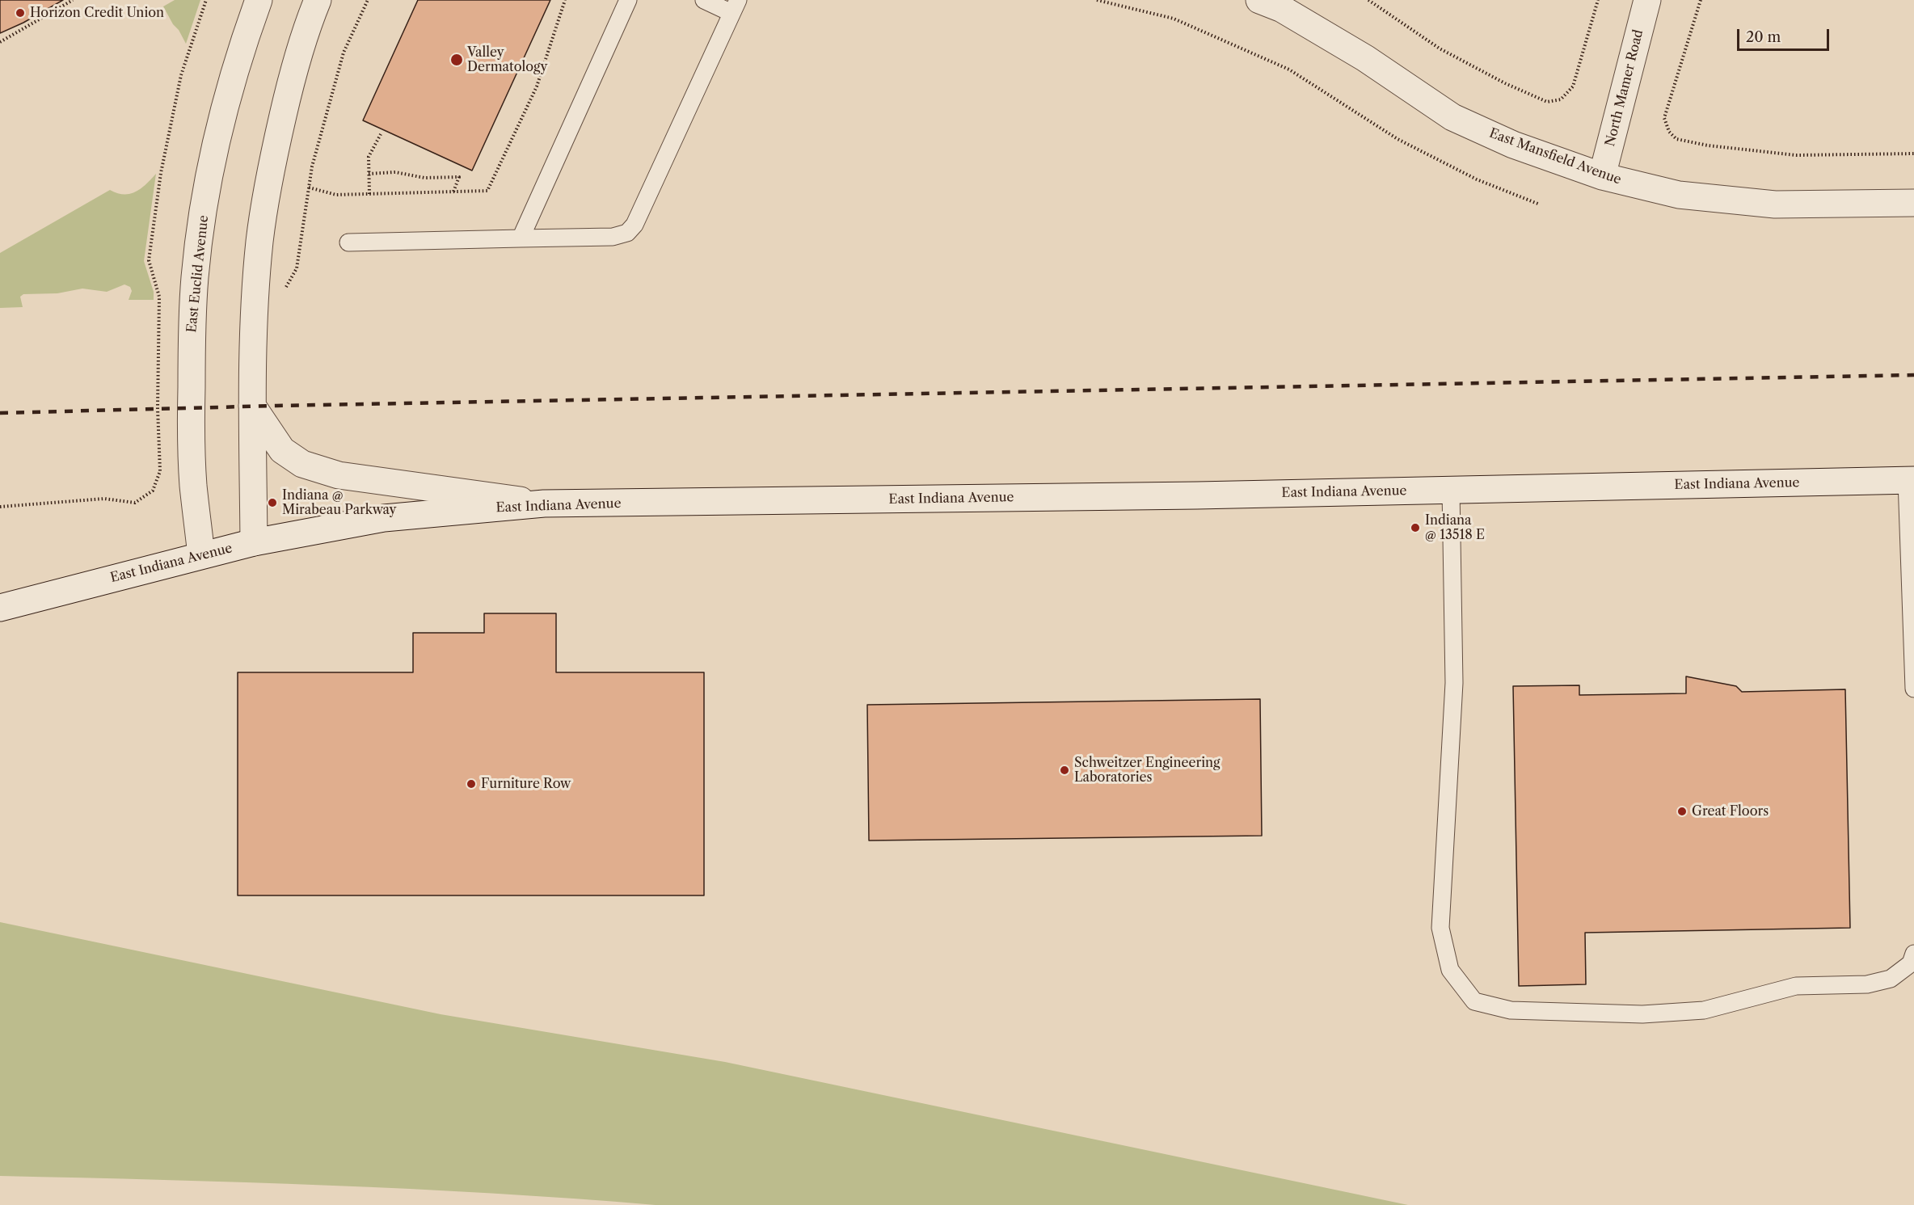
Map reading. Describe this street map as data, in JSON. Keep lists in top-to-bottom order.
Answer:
{
  "streets": {
    "street": [
      "North Mamer Road",
      "East Mansfield Avenue",
      "East Euclid Avenue",
      "East Indiana Avenue"
    ]
  },
  "crossings": [
    ["North Mamer Road", "East Mansfield Avenue"],
    ["East Euclid Avenue", "East Indiana Avenue"]
  ],
  "places": [
    "Horizon Credit Union",
    "Valley Dermatology",
    "Indiana @ Mirabeau Parkway",
    "Indiana @ 13518 E",
    "Schweitzer Engineering Laboratories",
    "Furniture Row",
    "Great Floors"
  ],
  "scale_bar": "20 m"
}
